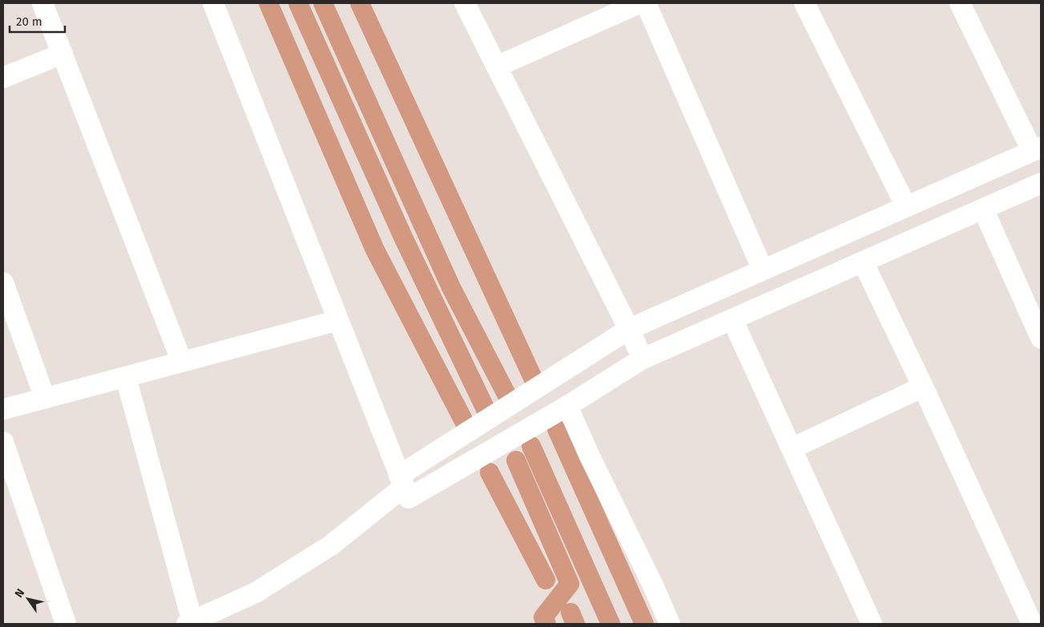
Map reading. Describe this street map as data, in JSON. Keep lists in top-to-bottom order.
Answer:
{
  "scale_bar": "20 m",
  "north": "top left"
}
